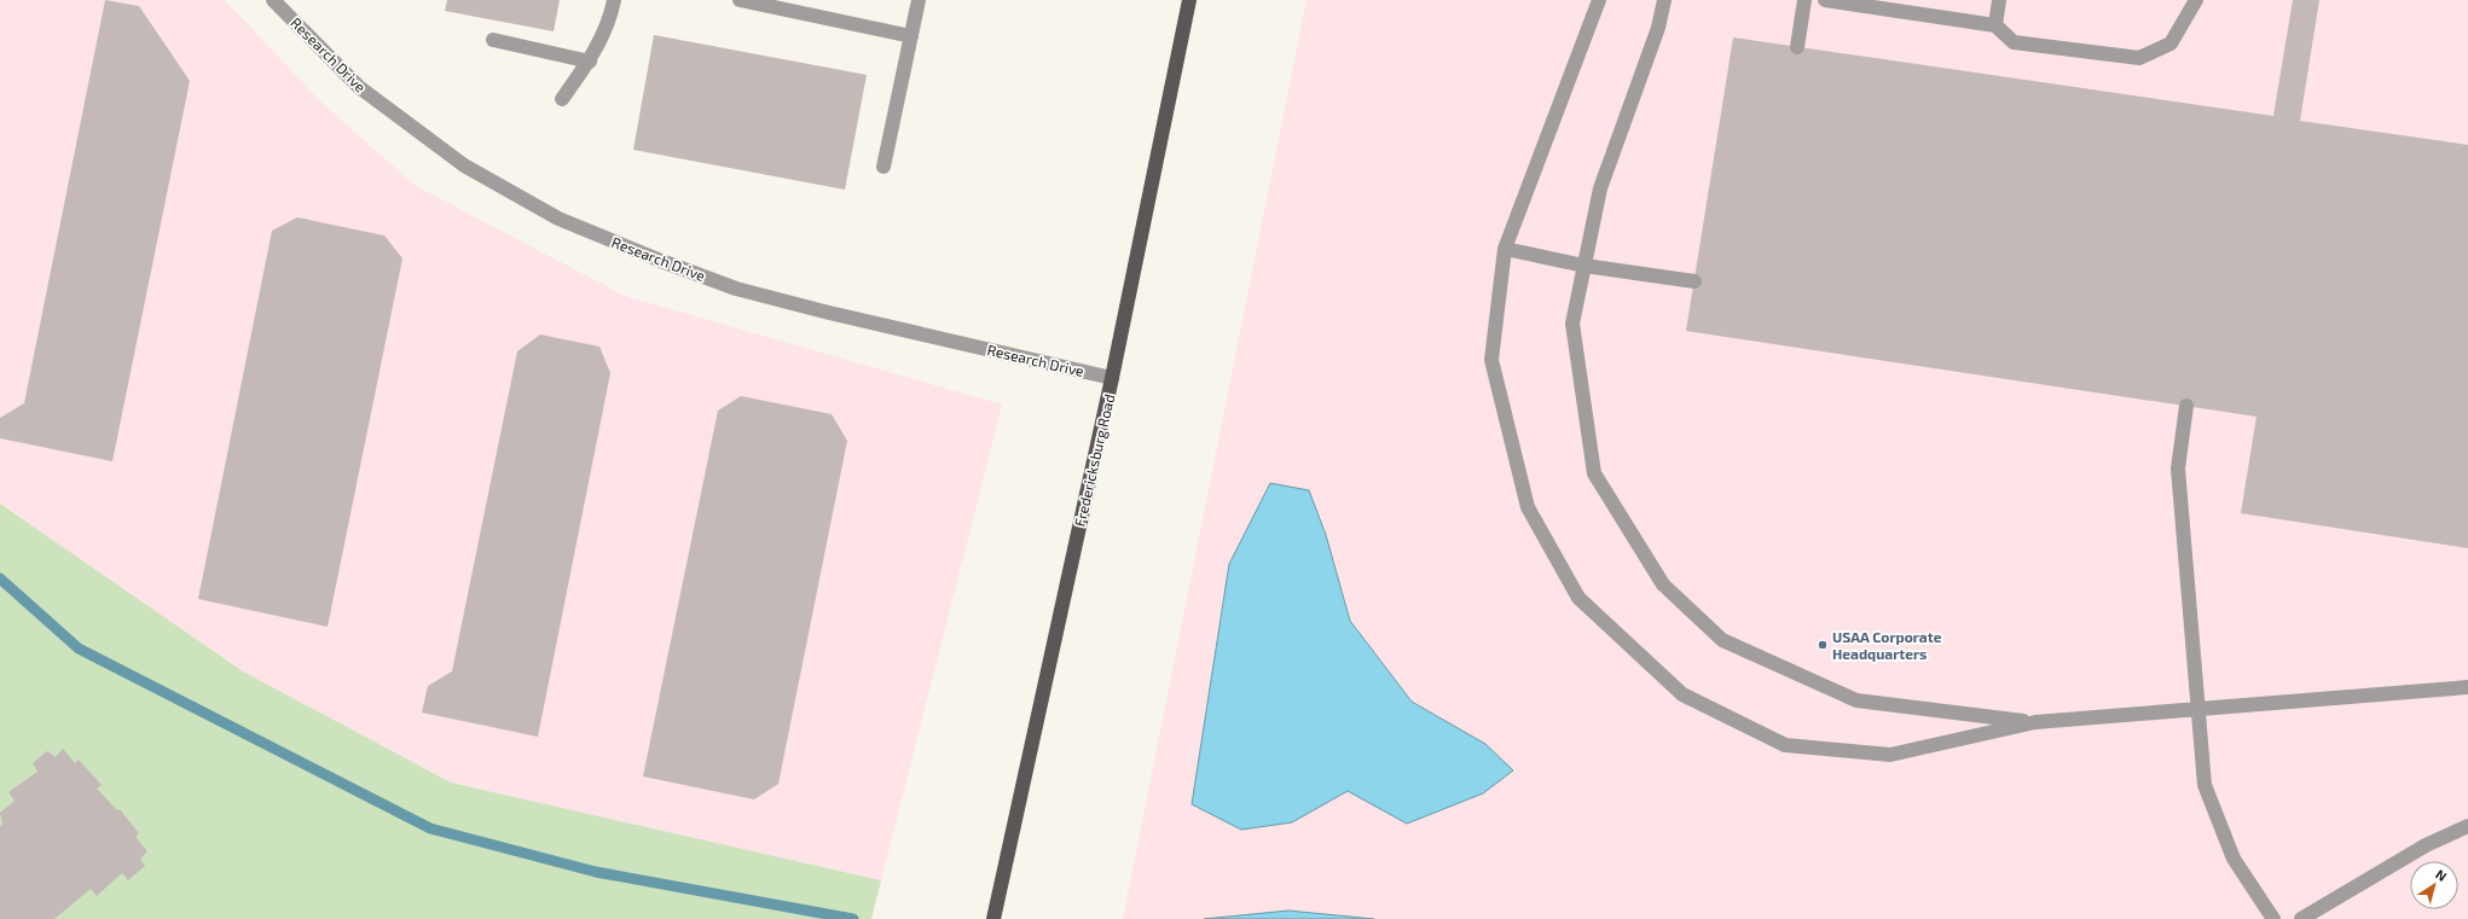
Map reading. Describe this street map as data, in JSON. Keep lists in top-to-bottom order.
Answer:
{
  "streets": {
    "main road": ["Fredericksburg Road"],
    "street": ["Research Drive"]
  },
  "crossings": [
    ["Research Drive", "Fredericksburg Road"]
  ],
  "places": ["USAA Corporate Headquarters"],
  "north": "top right"
}
